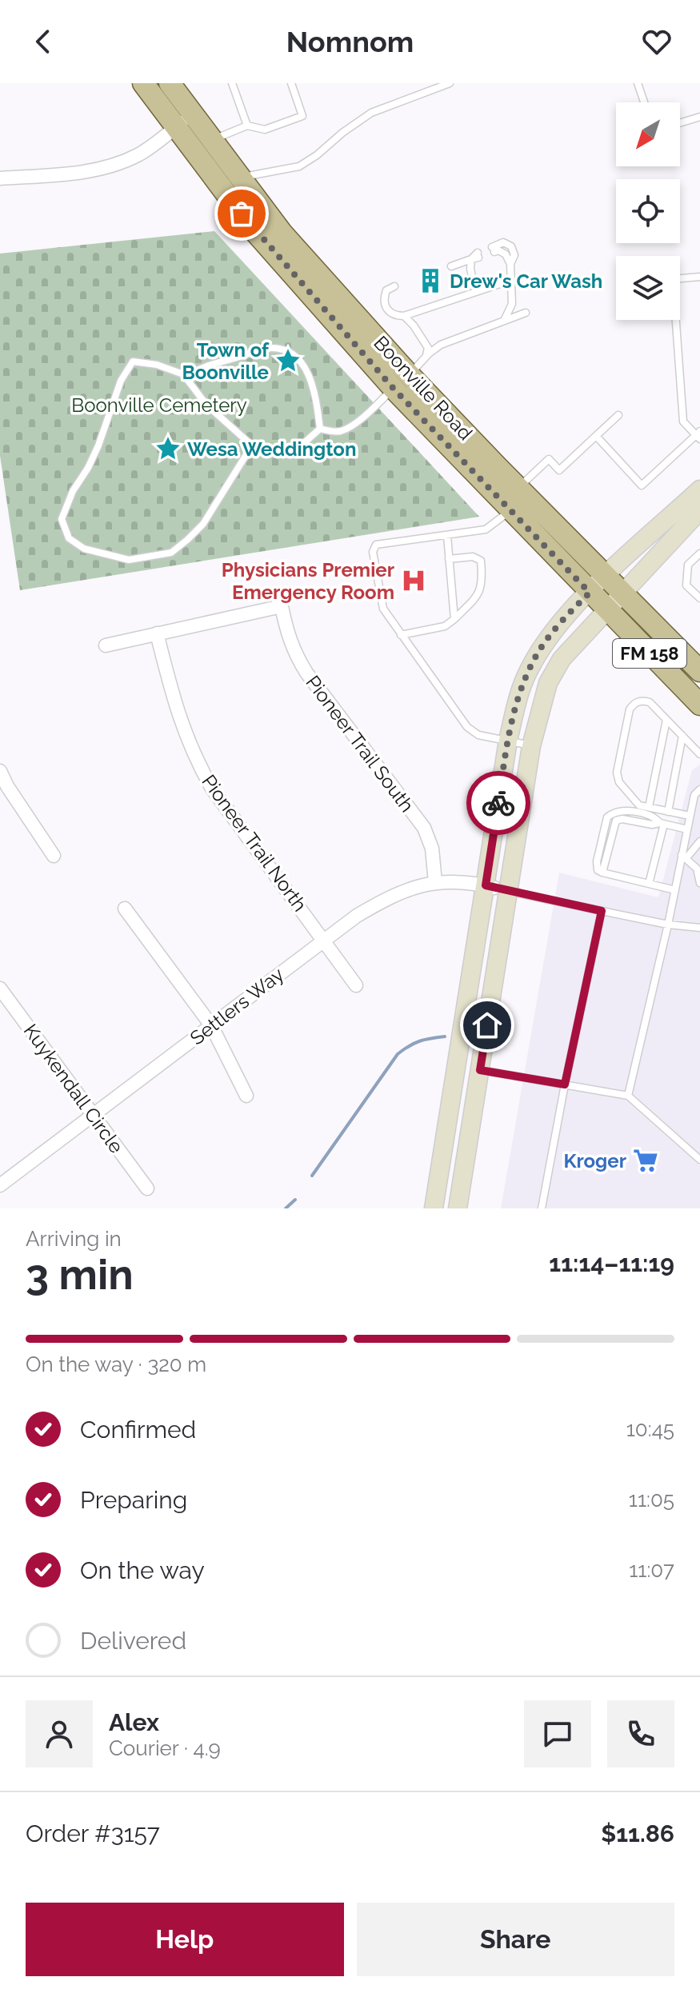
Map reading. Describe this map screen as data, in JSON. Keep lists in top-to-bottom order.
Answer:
{
  "streets": {
    "main road": ["Boonville Road", "FM 158"],
    "street": [
      "Pioneer Trail South",
      "Pioneer Trail North",
      "Settlers Way",
      "Kuykendall Circle"
    ]
  },
  "crossings": [
    ["Pioneer Trail South", "Pioneer Trail North"],
    ["Pioneer Trail South", "Settlers Way"],
    ["Pioneer Trail North", "Settlers Way"],
    ["Settlers Way", "Kuykendall Circle"]
  ],
  "parks": ["Boonville Cemetery"],
  "places": {
    "building": ["Drew's Car Wash"],
    "place": ["Town of Boonville", "Wesa Weddington"],
    "hospital": ["Physicians Premier Emergency Room"],
    "supermarket": ["Kroger"]
  },
  "north": "bottom left",
  "page": {
    "header": "Nomnom",
    "heading": ["3 min", "Arriving in", "11:14–11:19"],
    "panel": [
      "Alex",
      "Courier · 4.9",
      "Order #3157",
      "$11.86"
    ],
    "bar": "On the way · 320 m",
    "list": [
      ["Confirmed", "10:45"],
      ["Preparing", "11:05"],
      ["On the way", "11:07"],
      "Delivered"
    ],
    "buttons": ["Help", "Share"]
  }
}
